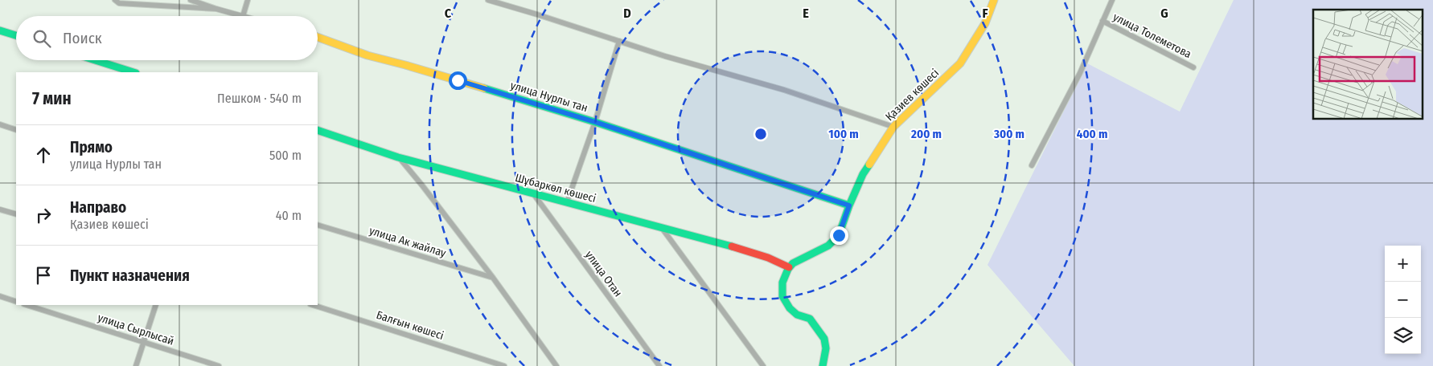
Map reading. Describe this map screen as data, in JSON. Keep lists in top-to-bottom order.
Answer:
{
  "streets": {
    "street": [
      "улица Толеметова",
      "Қазиев көшесі",
      "улица Нурлы тан",
      "Шұбаркөл көшесі",
      "улица Ак жайлау",
      "улица Отан",
      "Балғын көшесі",
      "улица Сырлысай"
    ]
  },
  "crossings": [
    ["Қазиев көшесі", "улица Нурлы тан"],
    ["Қазиев көшесі", "Шұбаркөл көшесі"],
    ["Шұбаркөл көшесі", "улица Отан"]
  ],
  "page": {
    "search": "Поиск",
    "heading": ["7 мин", "Пешком · 540 m"],
    "list": [
      ["Прямо", "улица Нурлы тан", "500 m"],
      ["Направо", "Қазиев көшесі", "40 m"],
      "Пункт назначения"
    ],
    "map_buttons": ["+", "−"]
  },
  "grid": {
    "columns": [
      "C",
      "D",
      "E",
      "F",
      "G"
    ]
  },
  "rings": [
    "100 m",
    "200 m",
    "300 m",
    "400 m"
  ]
}
